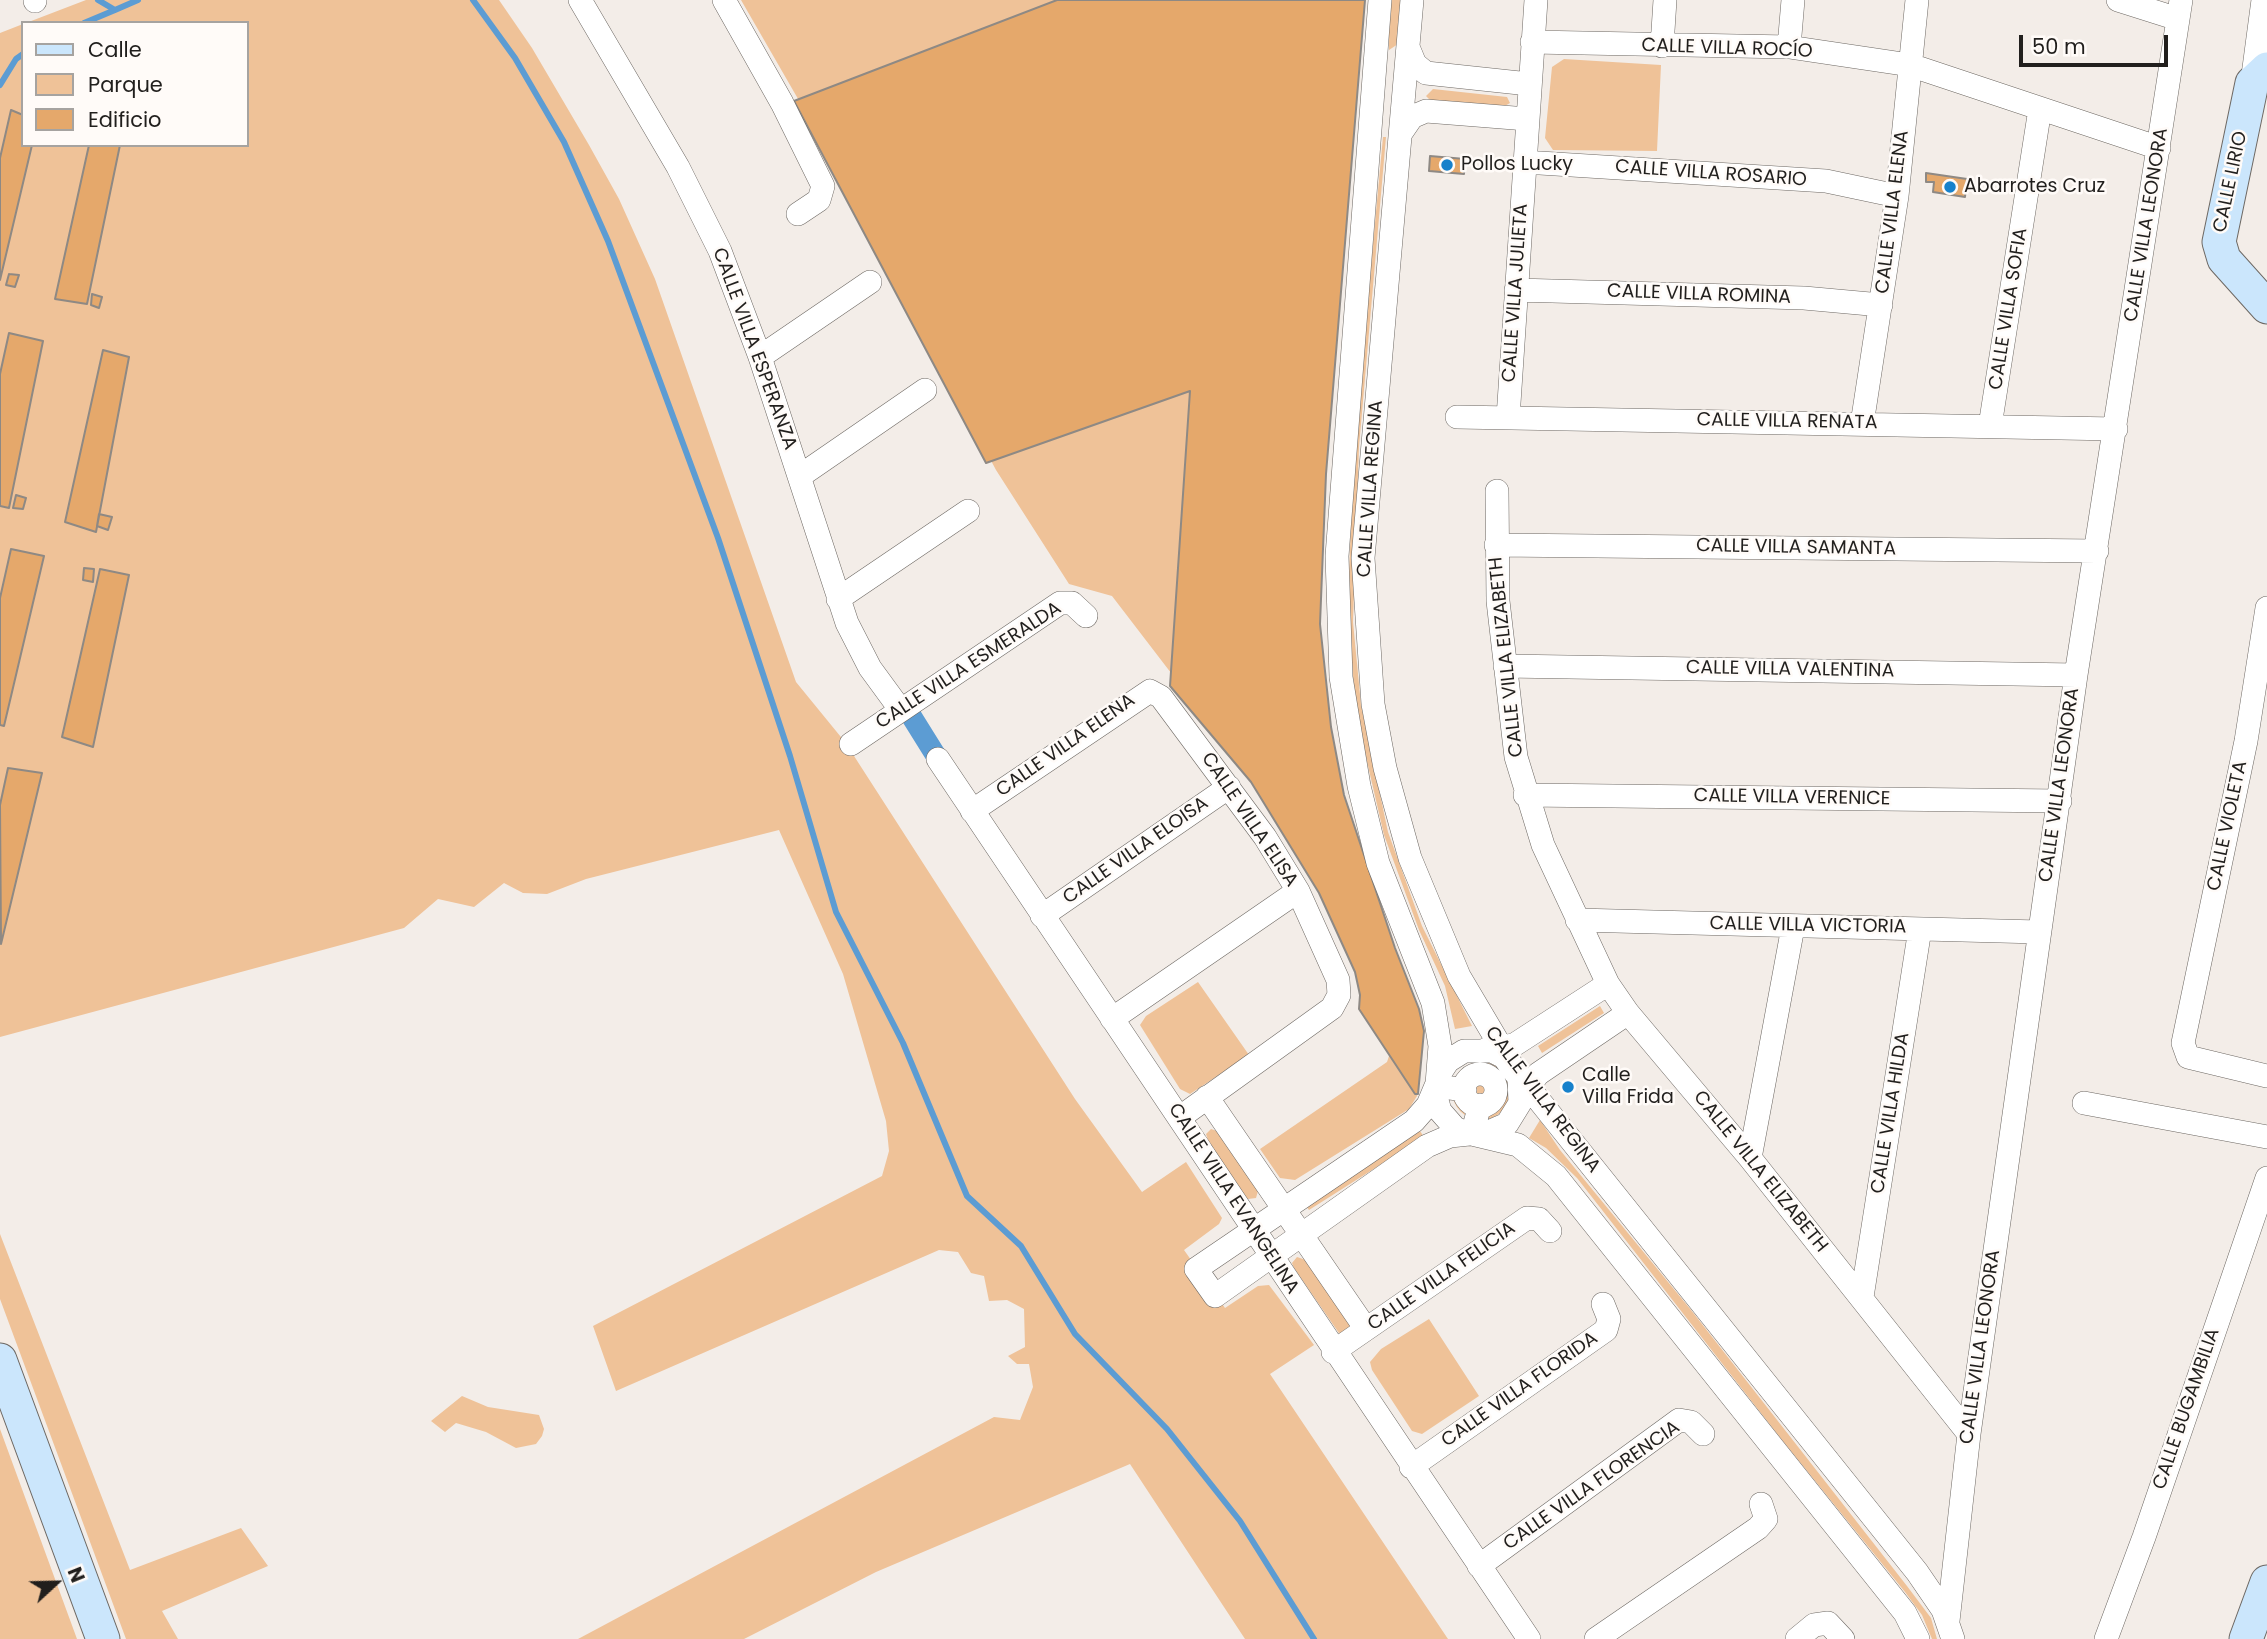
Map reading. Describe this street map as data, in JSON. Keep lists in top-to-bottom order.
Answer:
{
  "streets": {
    "street": [
      "CALLE VILLA ROCÍO",
      "CALLE VILLA ROSARIO",
      "CALLE LIRIO",
      "CALLE VILLA ELENA",
      "CALLE VILLA LEONORA",
      "CALLE VILLA JULIETA",
      "CALLE VILLA ROMINA",
      "CALLE VILLA SOFIA",
      "CALLE VILLA ESPERANZA",
      "CALLE VILLA RENATA",
      "CALLE VILLA REGINA",
      "CALLE VILLA SAMANTA",
      "CALLE VILLA ELIZABETH",
      "CALLE VILLA ESMERALDA",
      "CALLE VILLA VALENTINA",
      "CALLE VILLA VERENICE",
      "CALLE VILLA ELISA",
      "CALLE VIOLETA",
      "CALLE VILLA ELOISA",
      "CALLE VILLA VICTORIA",
      "CALLE VILLA HILDA",
      "CALLE VILLA EVANGELINA",
      "CALLE VILLA FELICIA",
      "CALLE VILLA FLORIDA",
      "CALLE BUGAMBILIA",
      "CALLE VILLA FLORENCIA"
    ]
  },
  "crossings": [
    ["CALLE VILLA ROCÍO", "CALLE VILLA ELENA"],
    ["CALLE VILLA ROCÍO", "CALLE VILLA LEONORA"],
    ["CALLE VILLA ROCÍO", "CALLE VILLA JULIETA"],
    ["CALLE VILLA ROCÍO", "CALLE VILLA SOFIA"],
    ["CALLE VILLA ROSARIO", "CALLE VILLA ELENA"],
    ["CALLE VILLA ROSARIO", "CALLE VILLA JULIETA"],
    ["CALLE VILLA ELENA", "CALLE VILLA ROMINA"],
    ["CALLE VILLA ELENA", "CALLE VILLA RENATA"],
    ["CALLE VILLA ELENA", "CALLE VILLA ELISA"],
    ["CALLE VILLA ELENA", "CALLE VILLA EVANGELINA"],
    ["CALLE VILLA LEONORA", "CALLE VILLA RENATA"],
    ["CALLE VILLA LEONORA", "CALLE VILLA REGINA"],
    ["CALLE VILLA LEONORA", "CALLE VILLA SAMANTA"],
    ["CALLE VILLA LEONORA", "CALLE VILLA ELIZABETH"],
    ["CALLE VILLA LEONORA", "CALLE VILLA VALENTINA"],
    ["CALLE VILLA LEONORA", "CALLE VILLA VERENICE"],
    ["CALLE VILLA LEONORA", "CALLE VILLA VICTORIA"],
    ["CALLE VILLA JULIETA", "CALLE VILLA ROMINA"],
    ["CALLE VILLA JULIETA", "CALLE VILLA RENATA"],
    ["CALLE VILLA SOFIA", "CALLE VILLA RENATA"],
    ["CALLE VILLA ESPERANZA", "CALLE VILLA ESMERALDA"],
    ["CALLE VILLA SAMANTA", "CALLE VILLA ELIZABETH"],
    ["CALLE VILLA ELIZABETH", "CALLE VILLA VALENTINA"],
    ["CALLE VILLA ELIZABETH", "CALLE VILLA VERENICE"],
    ["CALLE VILLA ELIZABETH", "CALLE VILLA VICTORIA"],
    ["CALLE VILLA ELIZABETH", "CALLE VILLA HILDA"],
    ["CALLE VILLA ELISA", "CALLE VILLA ELOISA"],
    ["CALLE VILLA ELISA", "CALLE VILLA EVANGELINA"],
    ["CALLE VILLA ELOISA", "CALLE VILLA EVANGELINA"],
    ["CALLE VILLA VICTORIA", "CALLE VILLA HILDA"],
    ["CALLE VILLA EVANGELINA", "CALLE VILLA FELICIA"],
    ["CALLE VILLA EVANGELINA", "CALLE VILLA FLORIDA"],
    ["CALLE VILLA EVANGELINA", "CALLE VILLA FLORENCIA"]
  ],
  "places": ["Pollos Lucky", "Abarrotes Cruz", "Calle Villa Frida"],
  "legend": ["Calle", "Parque", "Edificio"],
  "scale_bar": "50 m",
  "north": "right"
}
